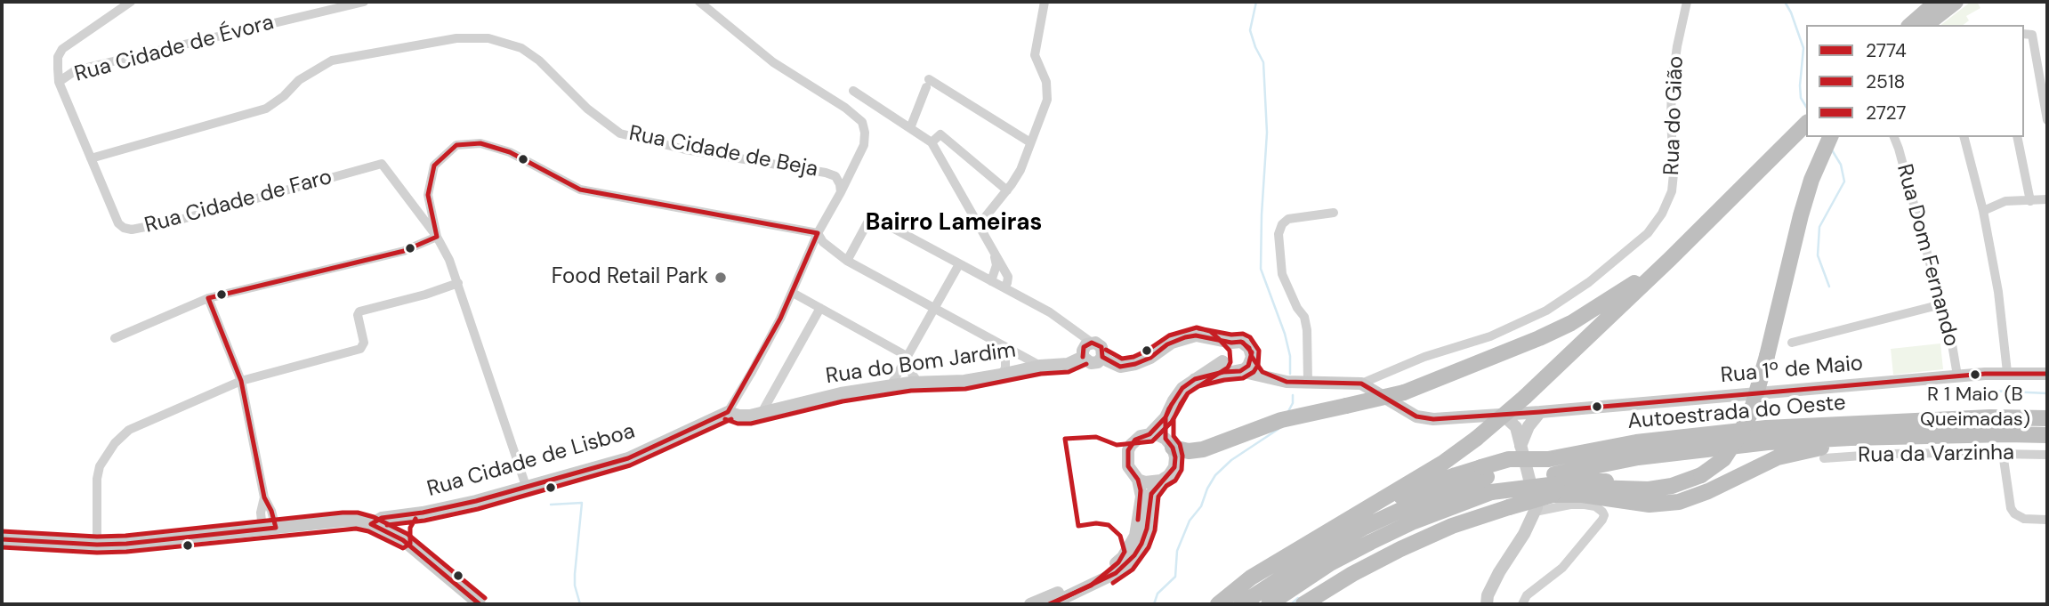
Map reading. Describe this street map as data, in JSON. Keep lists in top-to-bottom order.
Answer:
{
  "streets": {
    "highway": ["Autoestrada do Oeste"],
    "street": [
      "Rua Cidade de Évora",
      "Rua do Gião",
      "Rua Cidade de Beja",
      "Rua Cidade de Faro",
      "Rua Dom Fernando",
      "Rua do Bom Jardim",
      "Rua 1º de Maio",
      "Rua da Varzinha",
      "Rua Cidade de Lisboa"
    ]
  },
  "crossings": [
    ["Rua Cidade de Évora", "Rua Cidade de Faro"],
    ["Rua Cidade de Beja", "Rua Cidade de Faro"],
    ["Rua Dom Fernando", "Rua 1º de Maio"],
    ["Rua do Bom Jardim", "Rua Cidade de Lisboa"]
  ],
  "districts": ["Bairro Lameiras"],
  "places": ["Food Retail Park", "R 1 Maio (B Queimadas)"],
  "lines": ["transit line 2774", "transit line 2518", "transit line 2727"],
  "legend": ["2774", "2518", "2727"]
}
